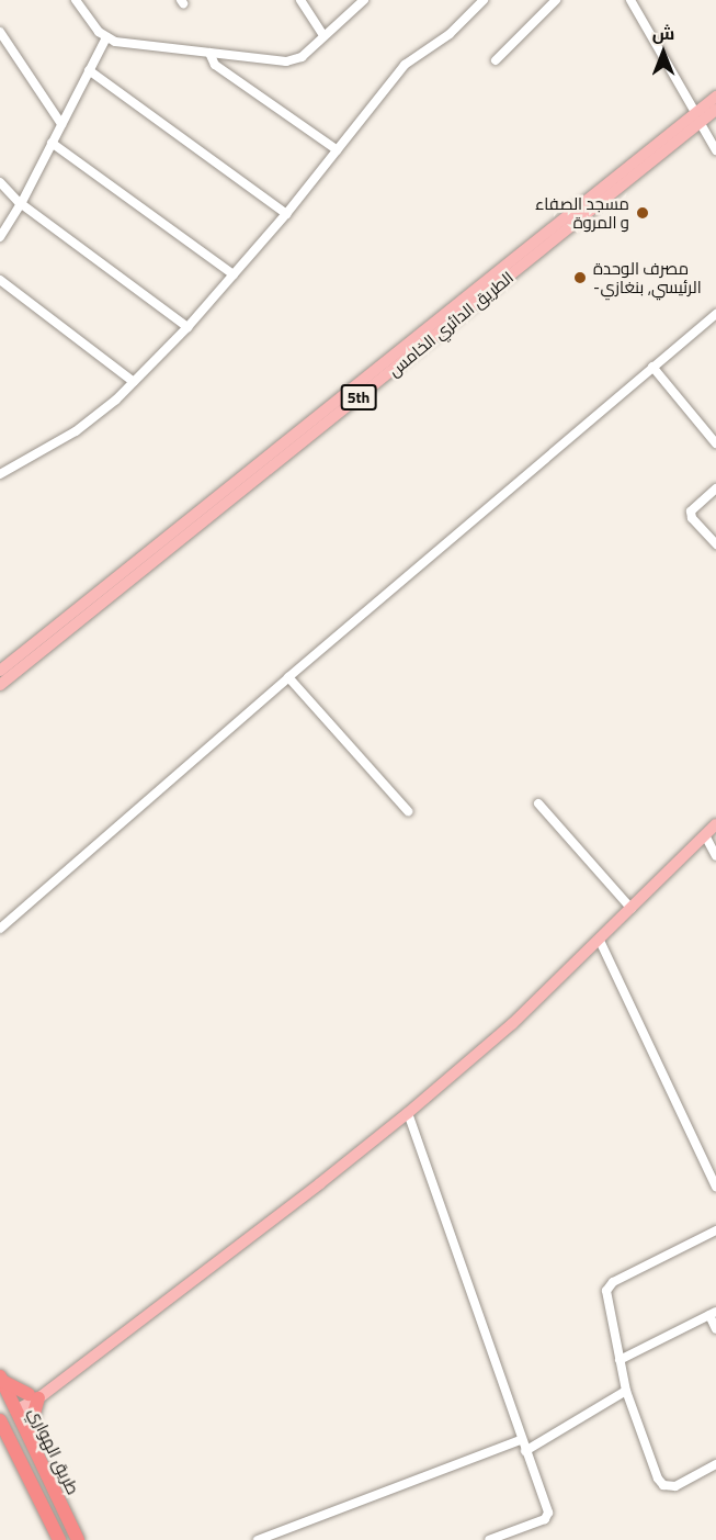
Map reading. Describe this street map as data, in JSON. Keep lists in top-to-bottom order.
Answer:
{
  "streets": {
    "highway": ["طريق الهواري"],
    "main road": ["الطريق الدائري الخامس", "5th"]
  },
  "places": ["مسجد الصفاء و المروة", "مصرف الوحدة -الرئيسي, بنغازي"],
  "north": "top"
}
